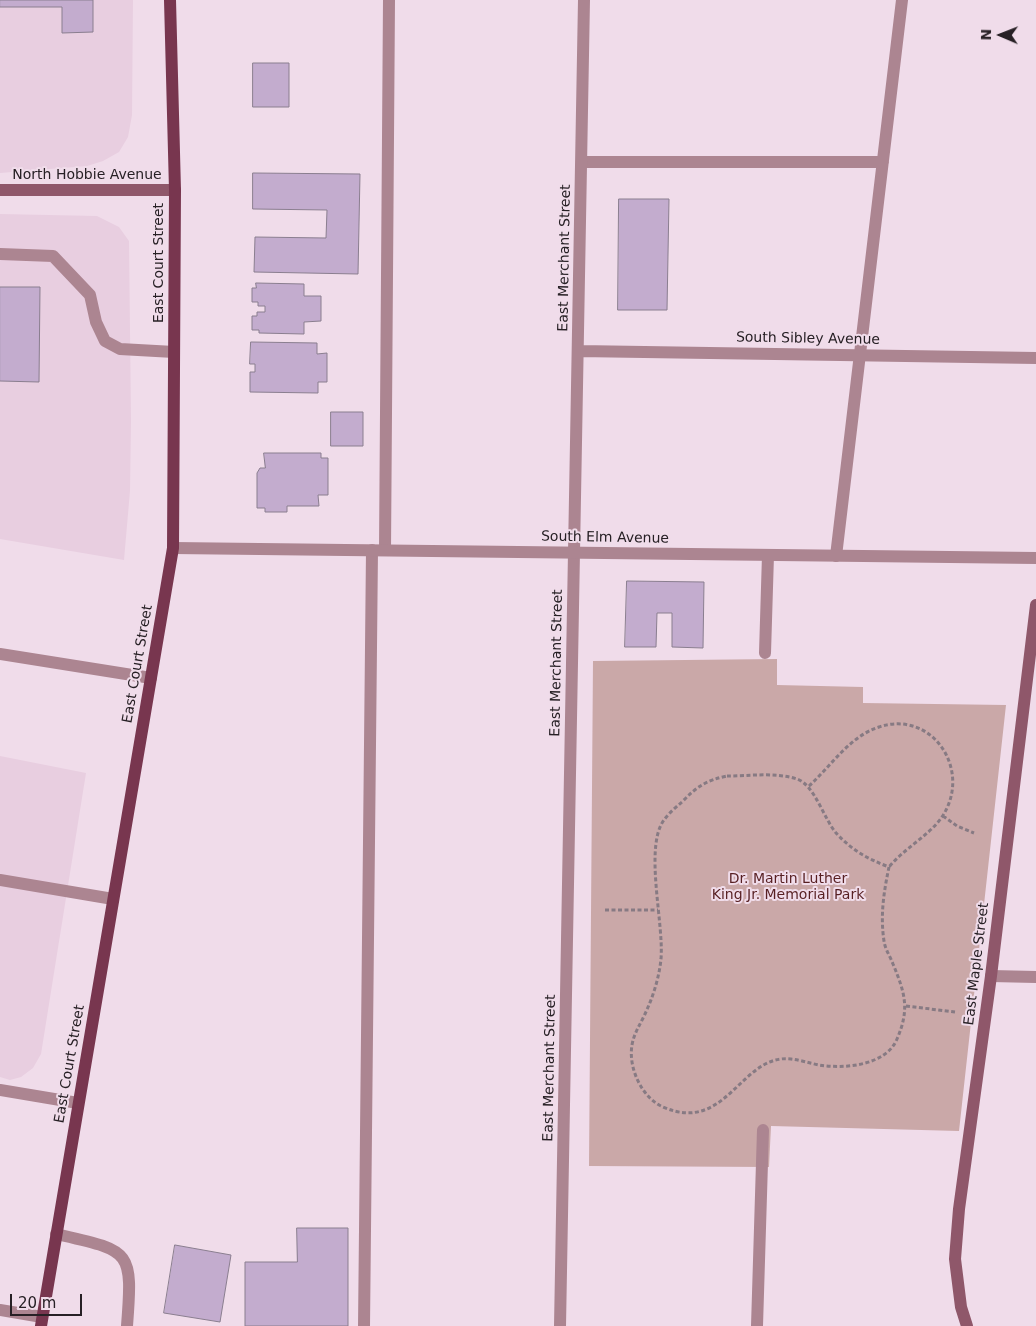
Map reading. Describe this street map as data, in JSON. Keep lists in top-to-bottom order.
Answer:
{
  "streets": {
    "main road": ["North Hobbie Avenue", "East Court Street", "East Maple Street"],
    "street": ["East Merchant Street", "South Sibley Avenue", "South Elm Avenue"]
  },
  "crossings": [
    ["North Hobbie Avenue", "East Court Street"],
    ["East Merchant Street", "South Sibley Avenue"],
    ["East Merchant Street", "South Elm Avenue"],
    ["East Court Street", "South Elm Avenue"]
  ],
  "parks": ["Dr. Martin Luther King Jr. Memorial Park"],
  "scale_bar": "20 m",
  "north": "left"
}
